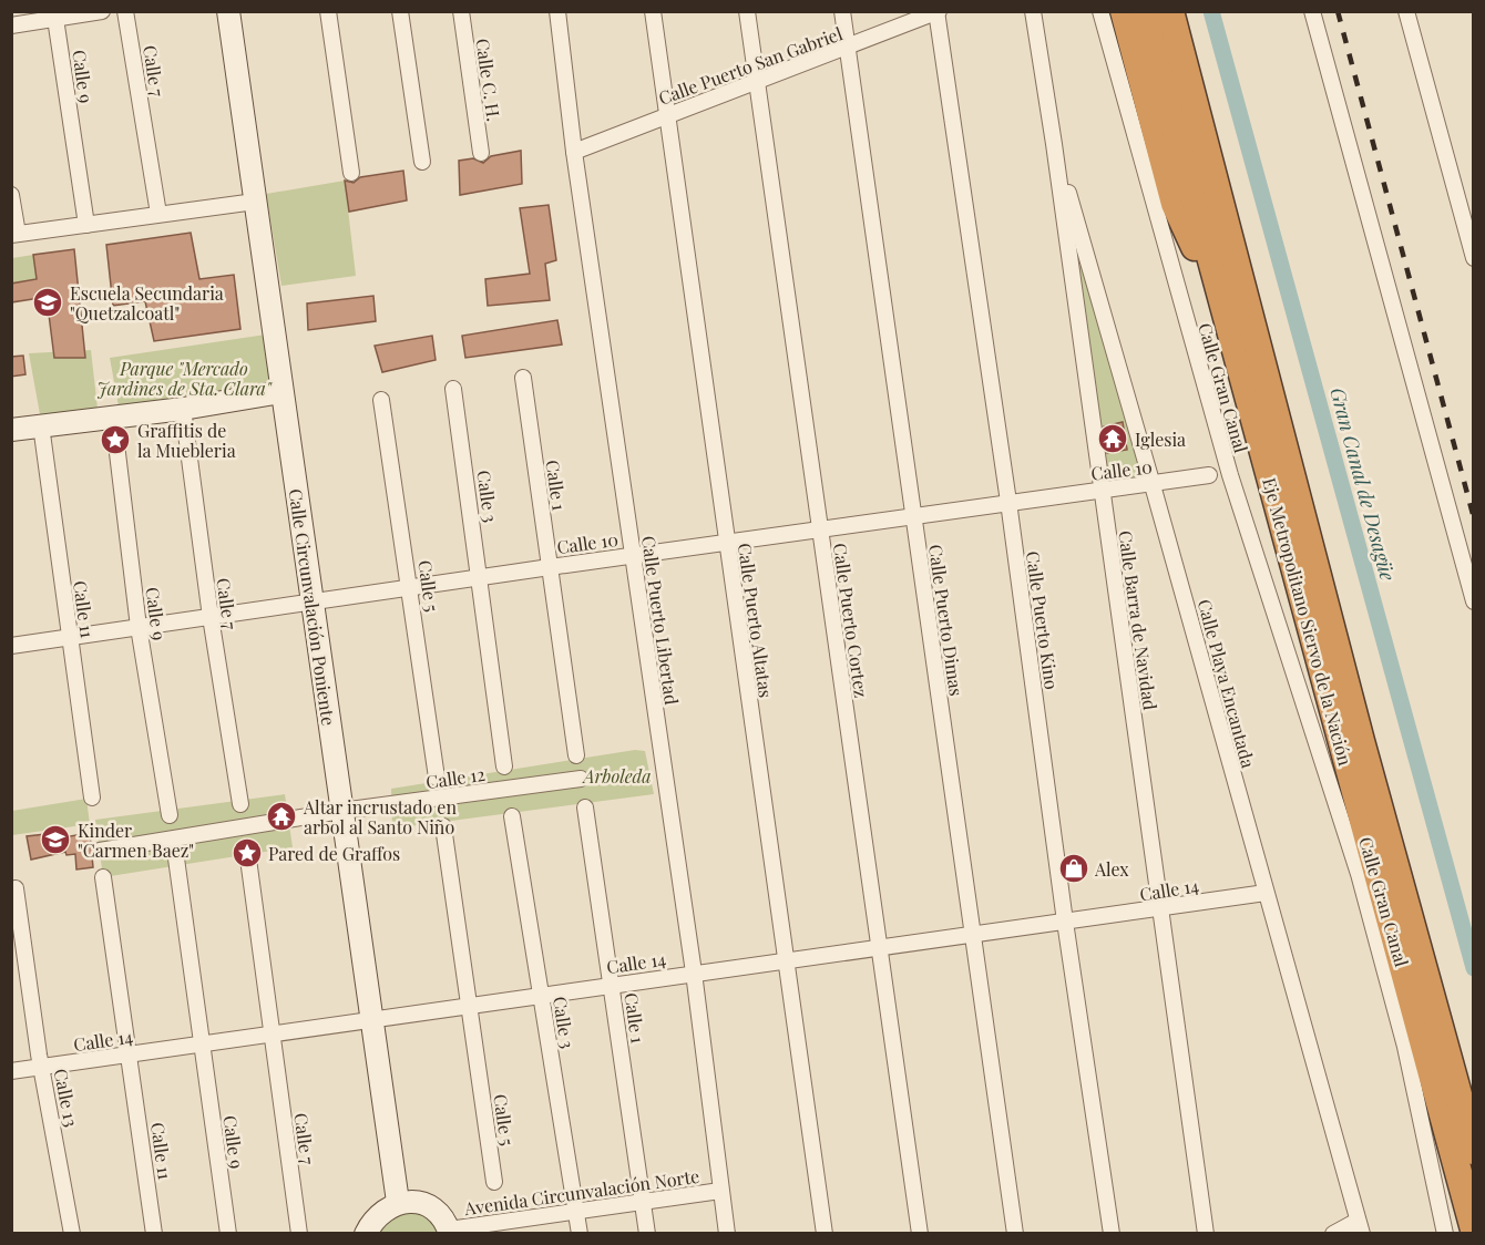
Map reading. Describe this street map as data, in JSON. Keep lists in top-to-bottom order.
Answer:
{
  "streets": {
    "highway": ["Eje Metropolitano Siervo de la Nación"],
    "street": [
      "Calle Puerto San Gabriel",
      "Calle 7",
      "Calle 9",
      "Calle C. H.",
      "Calle Gran Canal",
      "Calle 10",
      "Calle 1",
      "Calle 3",
      "Calle 5",
      "Calle Circunvalación Poniente",
      "Calle 11",
      "Calle Puerto Libertad",
      "Calle Puerto Altatas",
      "Calle Puerto Cortez",
      "Calle Puerto Dimas",
      "Calle Puerto Kino",
      "Calle Barra de Navidad",
      "Calle Playa Encantada",
      "Calle 12",
      "Calle 14",
      "Calle 13",
      "Avenida Circunvalación Norte"
    ]
  },
  "crossings": [
    ["Calle Puerto San Gabriel", "Calle Puerto Libertad"],
    ["Calle Puerto San Gabriel", "Calle Puerto Altatas"],
    ["Calle Puerto San Gabriel", "Calle Puerto Cortez"],
    ["Calle Puerto San Gabriel", "Calle Puerto Dimas"],
    ["Calle Puerto San Gabriel", "Calle Puerto Kino"],
    ["Calle 7", "Calle 10"],
    ["Calle 7", "Calle 14"],
    ["Calle 9", "Calle 10"],
    ["Calle 9", "Calle 14"],
    ["Calle 10", "Calle 1"],
    ["Calle 10", "Calle 3"],
    ["Calle 10", "Calle 5"],
    ["Calle 10", "Calle Circunvalación Poniente"],
    ["Calle 10", "Calle 11"],
    ["Calle 10", "Calle Puerto Libertad"],
    ["Calle 10", "Calle Puerto Altatas"],
    ["Calle 10", "Calle Puerto Cortez"],
    ["Calle 10", "Calle Puerto Dimas"],
    ["Calle 10", "Calle Puerto Kino"],
    ["Calle 10", "Calle Barra de Navidad"],
    ["Calle 10", "Calle Playa Encantada"],
    ["Calle 1", "Calle 14"],
    ["Calle 1", "Avenida Circunvalación Norte"],
    ["Calle 3", "Calle 14"],
    ["Calle 3", "Avenida Circunvalación Norte"],
    ["Calle 5", "Calle 14"],
    ["Calle Circunvalación Poniente", "Calle 12"],
    ["Calle Circunvalación Poniente", "Calle 14"],
    ["Calle 11", "Calle 14"],
    ["Calle Puerto Libertad", "Calle 14"],
    ["Calle Puerto Libertad", "Avenida Circunvalación Norte"],
    ["Calle Puerto Altatas", "Calle 14"],
    ["Calle Puerto Cortez", "Calle 14"],
    ["Calle Puerto Dimas", "Calle 14"],
    ["Calle Puerto Kino", "Calle 14"],
    ["Calle Barra de Navidad", "Calle Playa Encantada"],
    ["Calle Barra de Navidad", "Calle 14"],
    ["Calle Playa Encantada", "Calle 14"],
    ["Calle 14", "Calle 13"]
  ],
  "water": ["Gran Canal de Desagüe"],
  "parks": ["Parque \"Mercado Jardines de Sta. Clara\"", "Arboleda"],
  "places": {
    "school or university": ["Escuela Secundaria \"Quetzalcoatl\"", "Kinder \"Carmen Baez\""],
    "temple": ["Iglesia", "Altar incrustado en arbol al Santo Niño"],
    "place": ["Graffitis de la Muebleria", "Pared de Graffos"],
    "shop": ["Alex"]
  }
}
